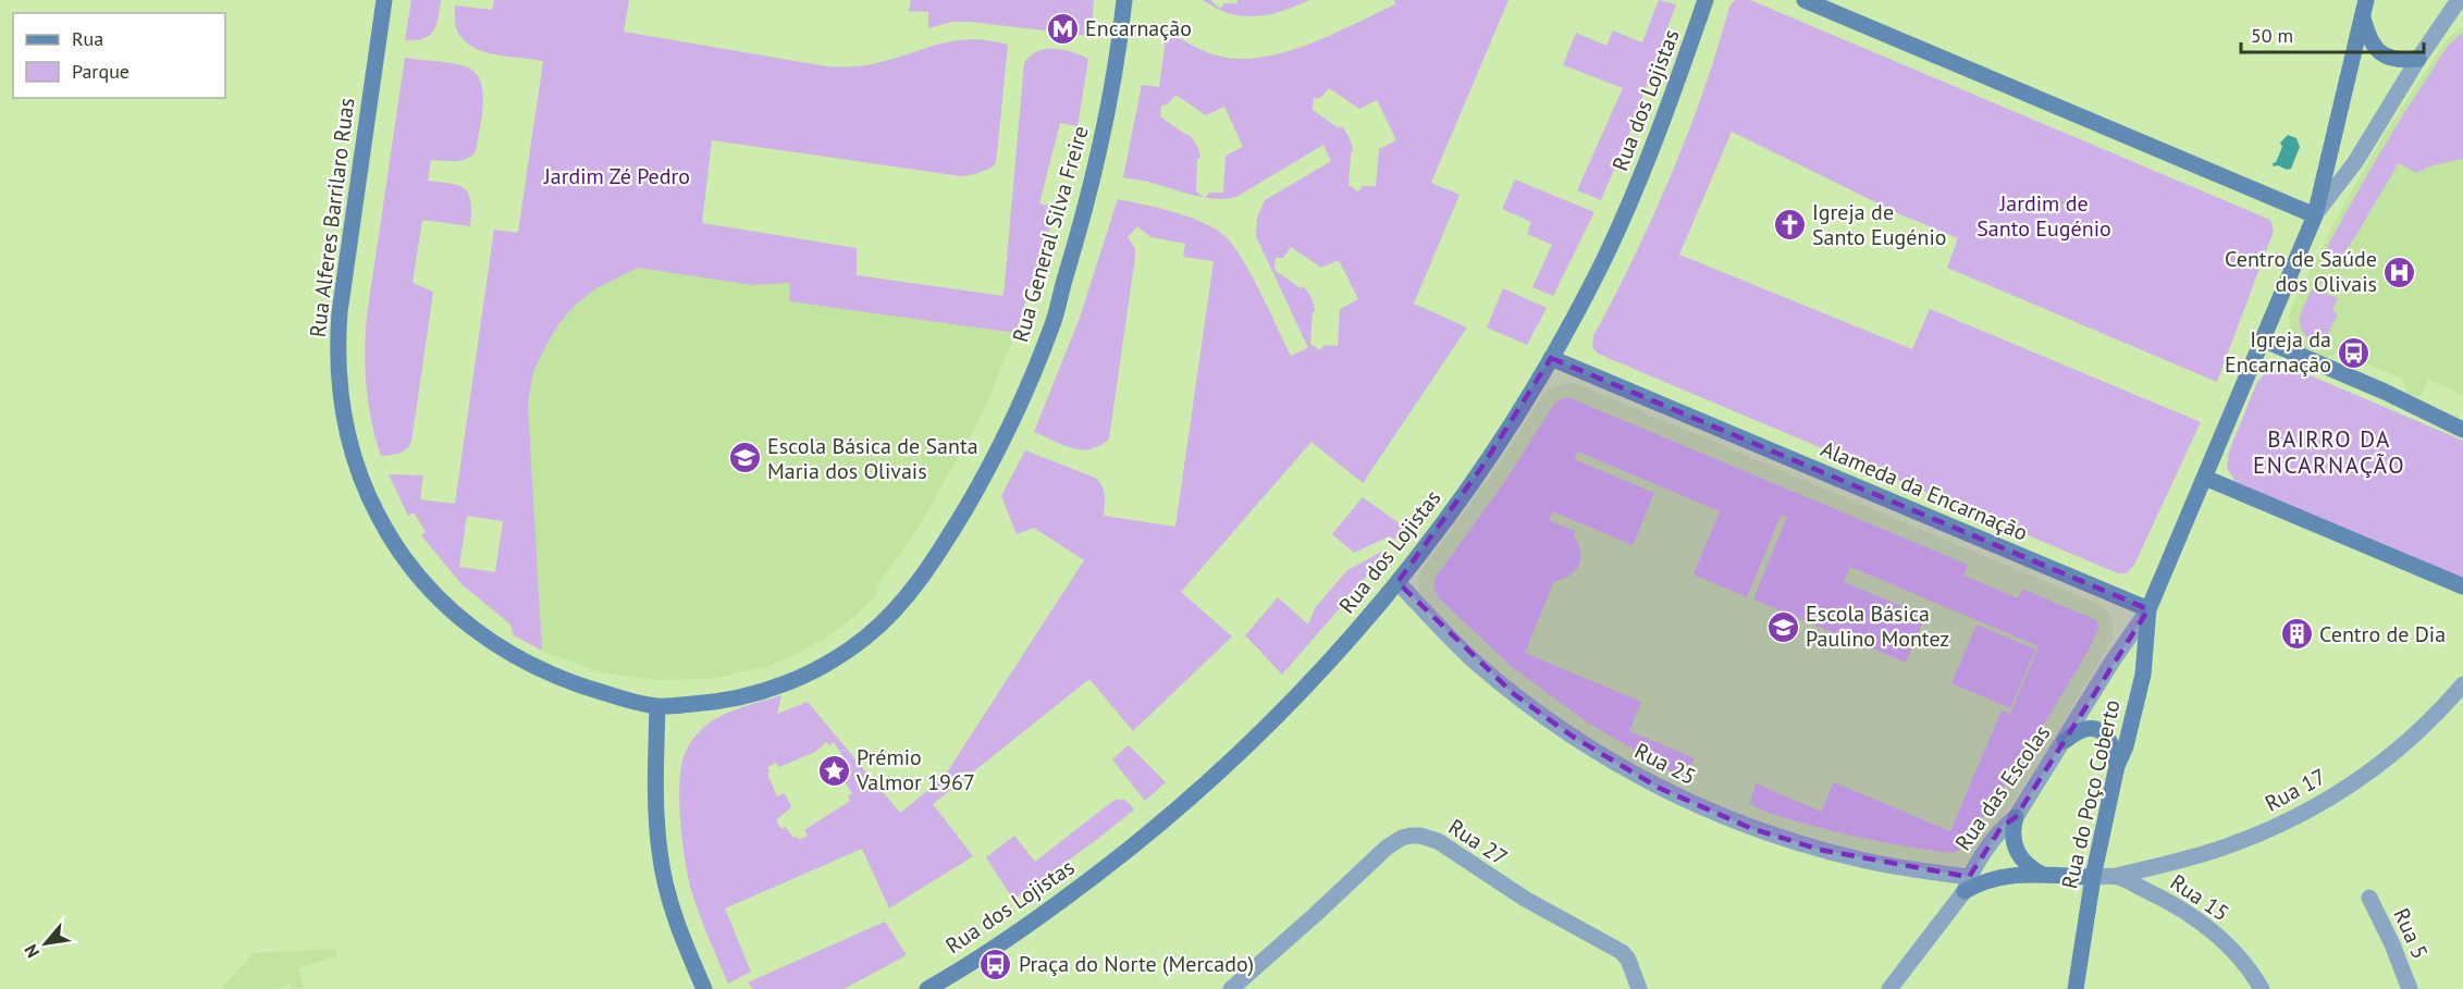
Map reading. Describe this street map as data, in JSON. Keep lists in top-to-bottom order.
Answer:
{
  "streets": {
    "street": [
      "Rua dos Lojistas",
      "Rua Alferes Barrilaro Ruas",
      "Rua General Silva Freire",
      "Alameda da Encarnação",
      "Rua 25",
      "Rua das Escolas",
      "Rua 17",
      "Rua do Poço Coberto",
      "Rua 27",
      "Rua 15",
      "Rua 5"
    ]
  },
  "crossings": [
    ["Rua dos Lojistas", "Alameda da Encarnação"],
    ["Rua dos Lojistas", "Rua 25"],
    ["Rua Alferes Barrilaro Ruas", "Rua General Silva Freire"],
    ["Alameda da Encarnação", "Rua das Escolas"],
    ["Alameda da Encarnação", "Rua do Poço Coberto"],
    ["Rua 25", "Rua das Escolas"],
    ["Rua das Escolas", "Rua do Poço Coberto"],
    ["Rua 17", "Rua 15"],
    ["Rua do Poço Coberto", "Rua 15"]
  ],
  "districts": ["BAIRRO DA ENCARNAÇÃO"],
  "parks": ["Jardim Zé Pedro", "Jardim de Santo Eugénio"],
  "places": {
    "metro station": ["Encarnação"],
    "church": ["Igreja de Santo Eugénio"],
    "hospital": ["Centro de Saúde dos Olivais"],
    "bus stop": ["Igreja da Encarnação", "Praça do Norte (Mercado)"],
    "school or university": ["Escola Básica de Santa Maria dos Olivais", "Escola Básica Paulino Montez"],
    "building": ["Centro de Dia"],
    "place": ["Prémio Valmor 1967"]
  },
  "legend": ["Rua", "Parque"],
  "scale_bar": "50 m",
  "north": "bottom left"
}
